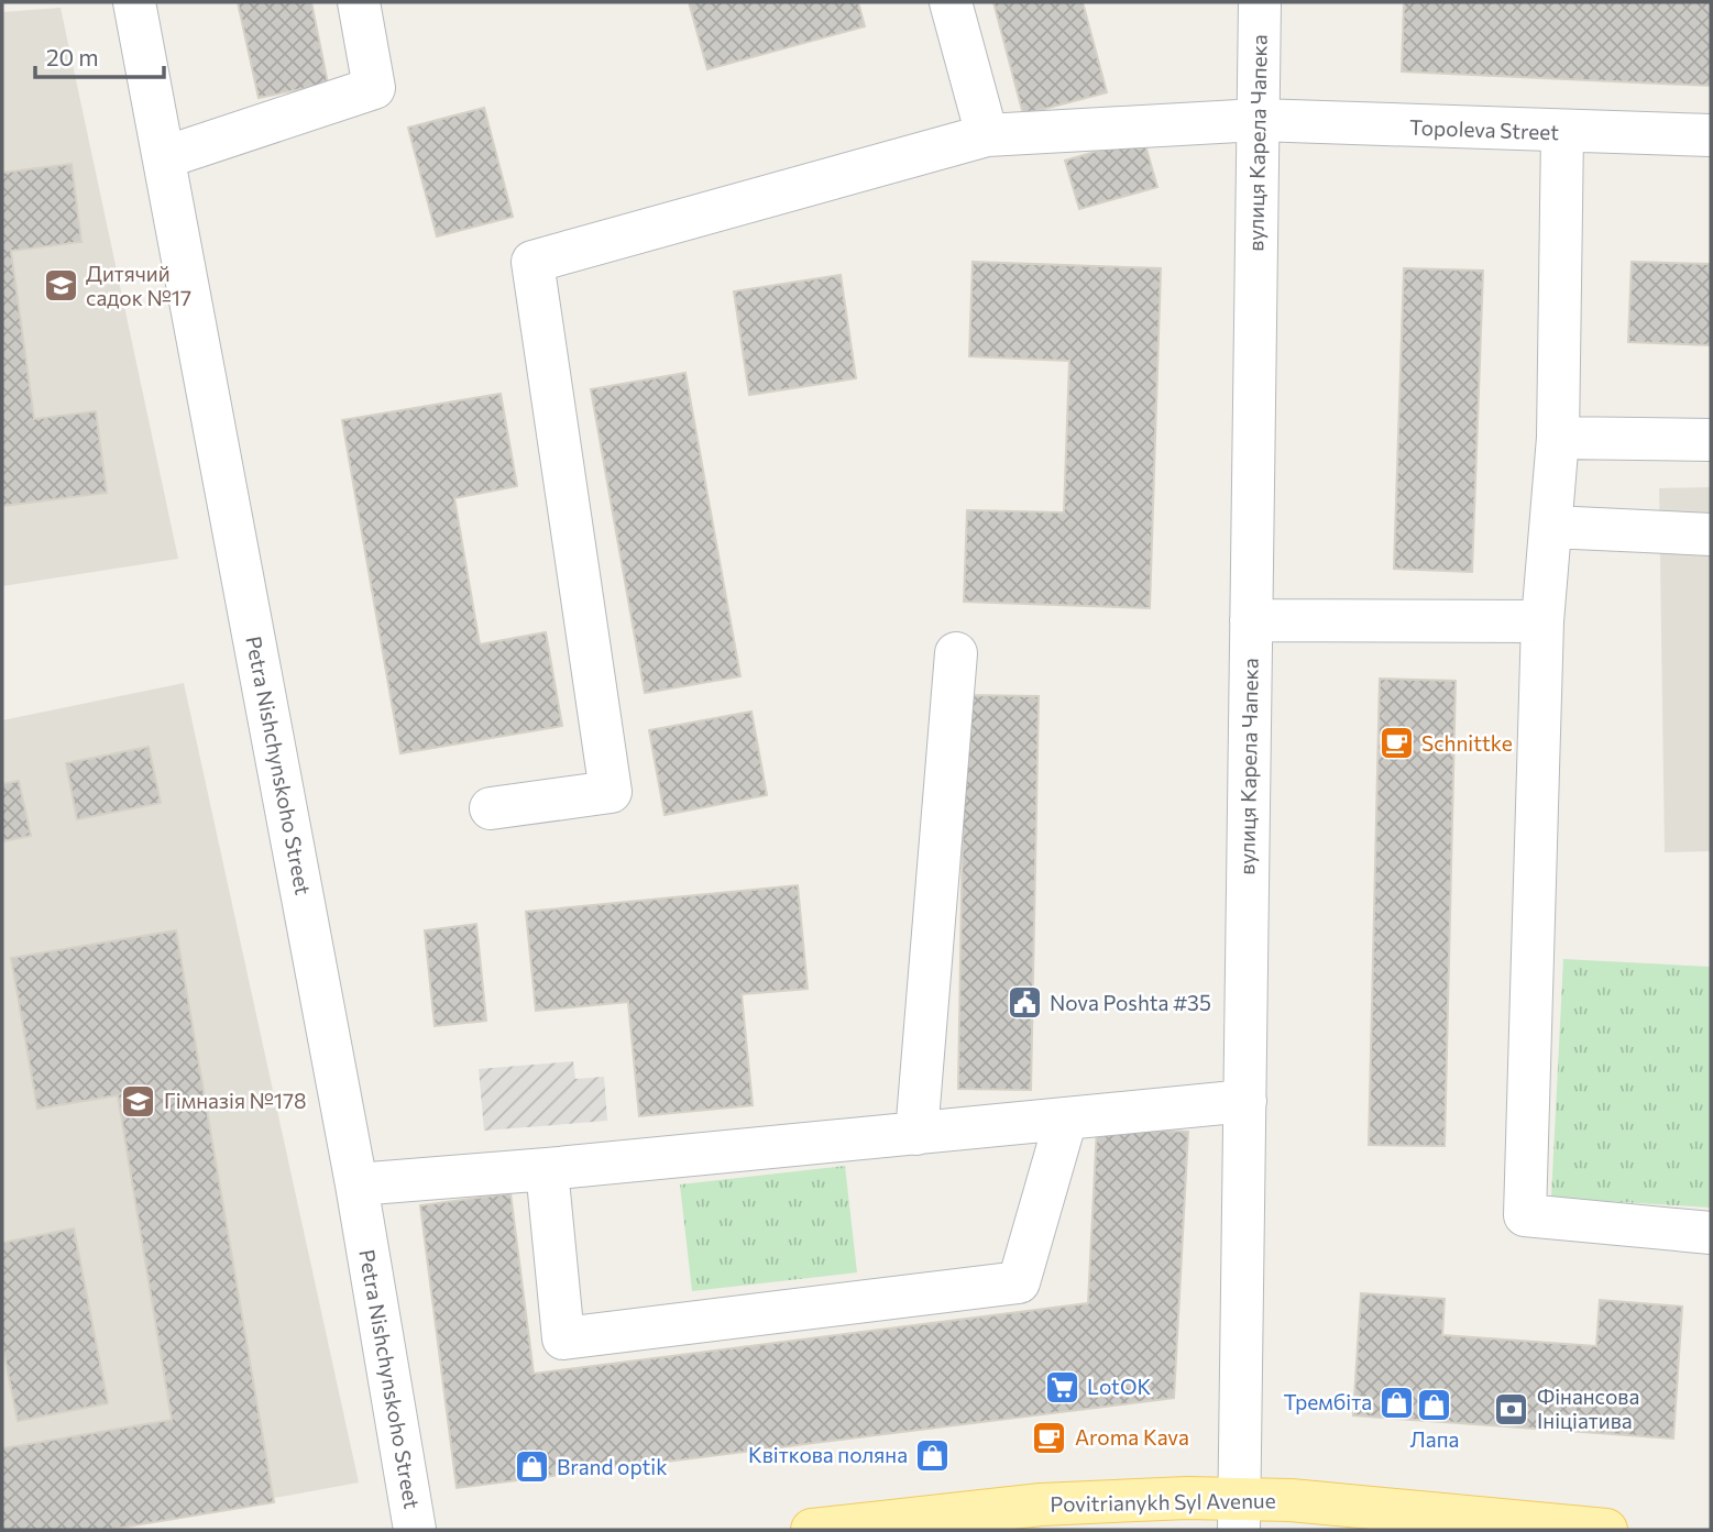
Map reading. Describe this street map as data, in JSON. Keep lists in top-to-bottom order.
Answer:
{
  "streets": {
    "main road": ["Povitrianykh Syl Avenue"],
    "street": ["Topoleva Street", "вулиця Карела Чапека", "Petra Nishchynskoho Street"]
  },
  "crossings": [
    ["Topoleva Street", "вулиця Карела Чапека"],
    ["вулиця Карела Чапека", "Povitrianykh Syl Avenue"]
  ],
  "places": {
    "school or university": ["Дитячий садок №17", "Гімназія №178"],
    "cafe": ["Schnittke", "Aroma Kava"],
    "public building": ["Nova Poshta #35"],
    "supermarket": ["LotOK"],
    "shop": [
      "Трембіта",
      "Лапа",
      "Квіткова поляна",
      "Brand optik"
    ],
    "bank": ["Фінансова Ініціатива"]
  },
  "scale_bar": "20 m"
}
